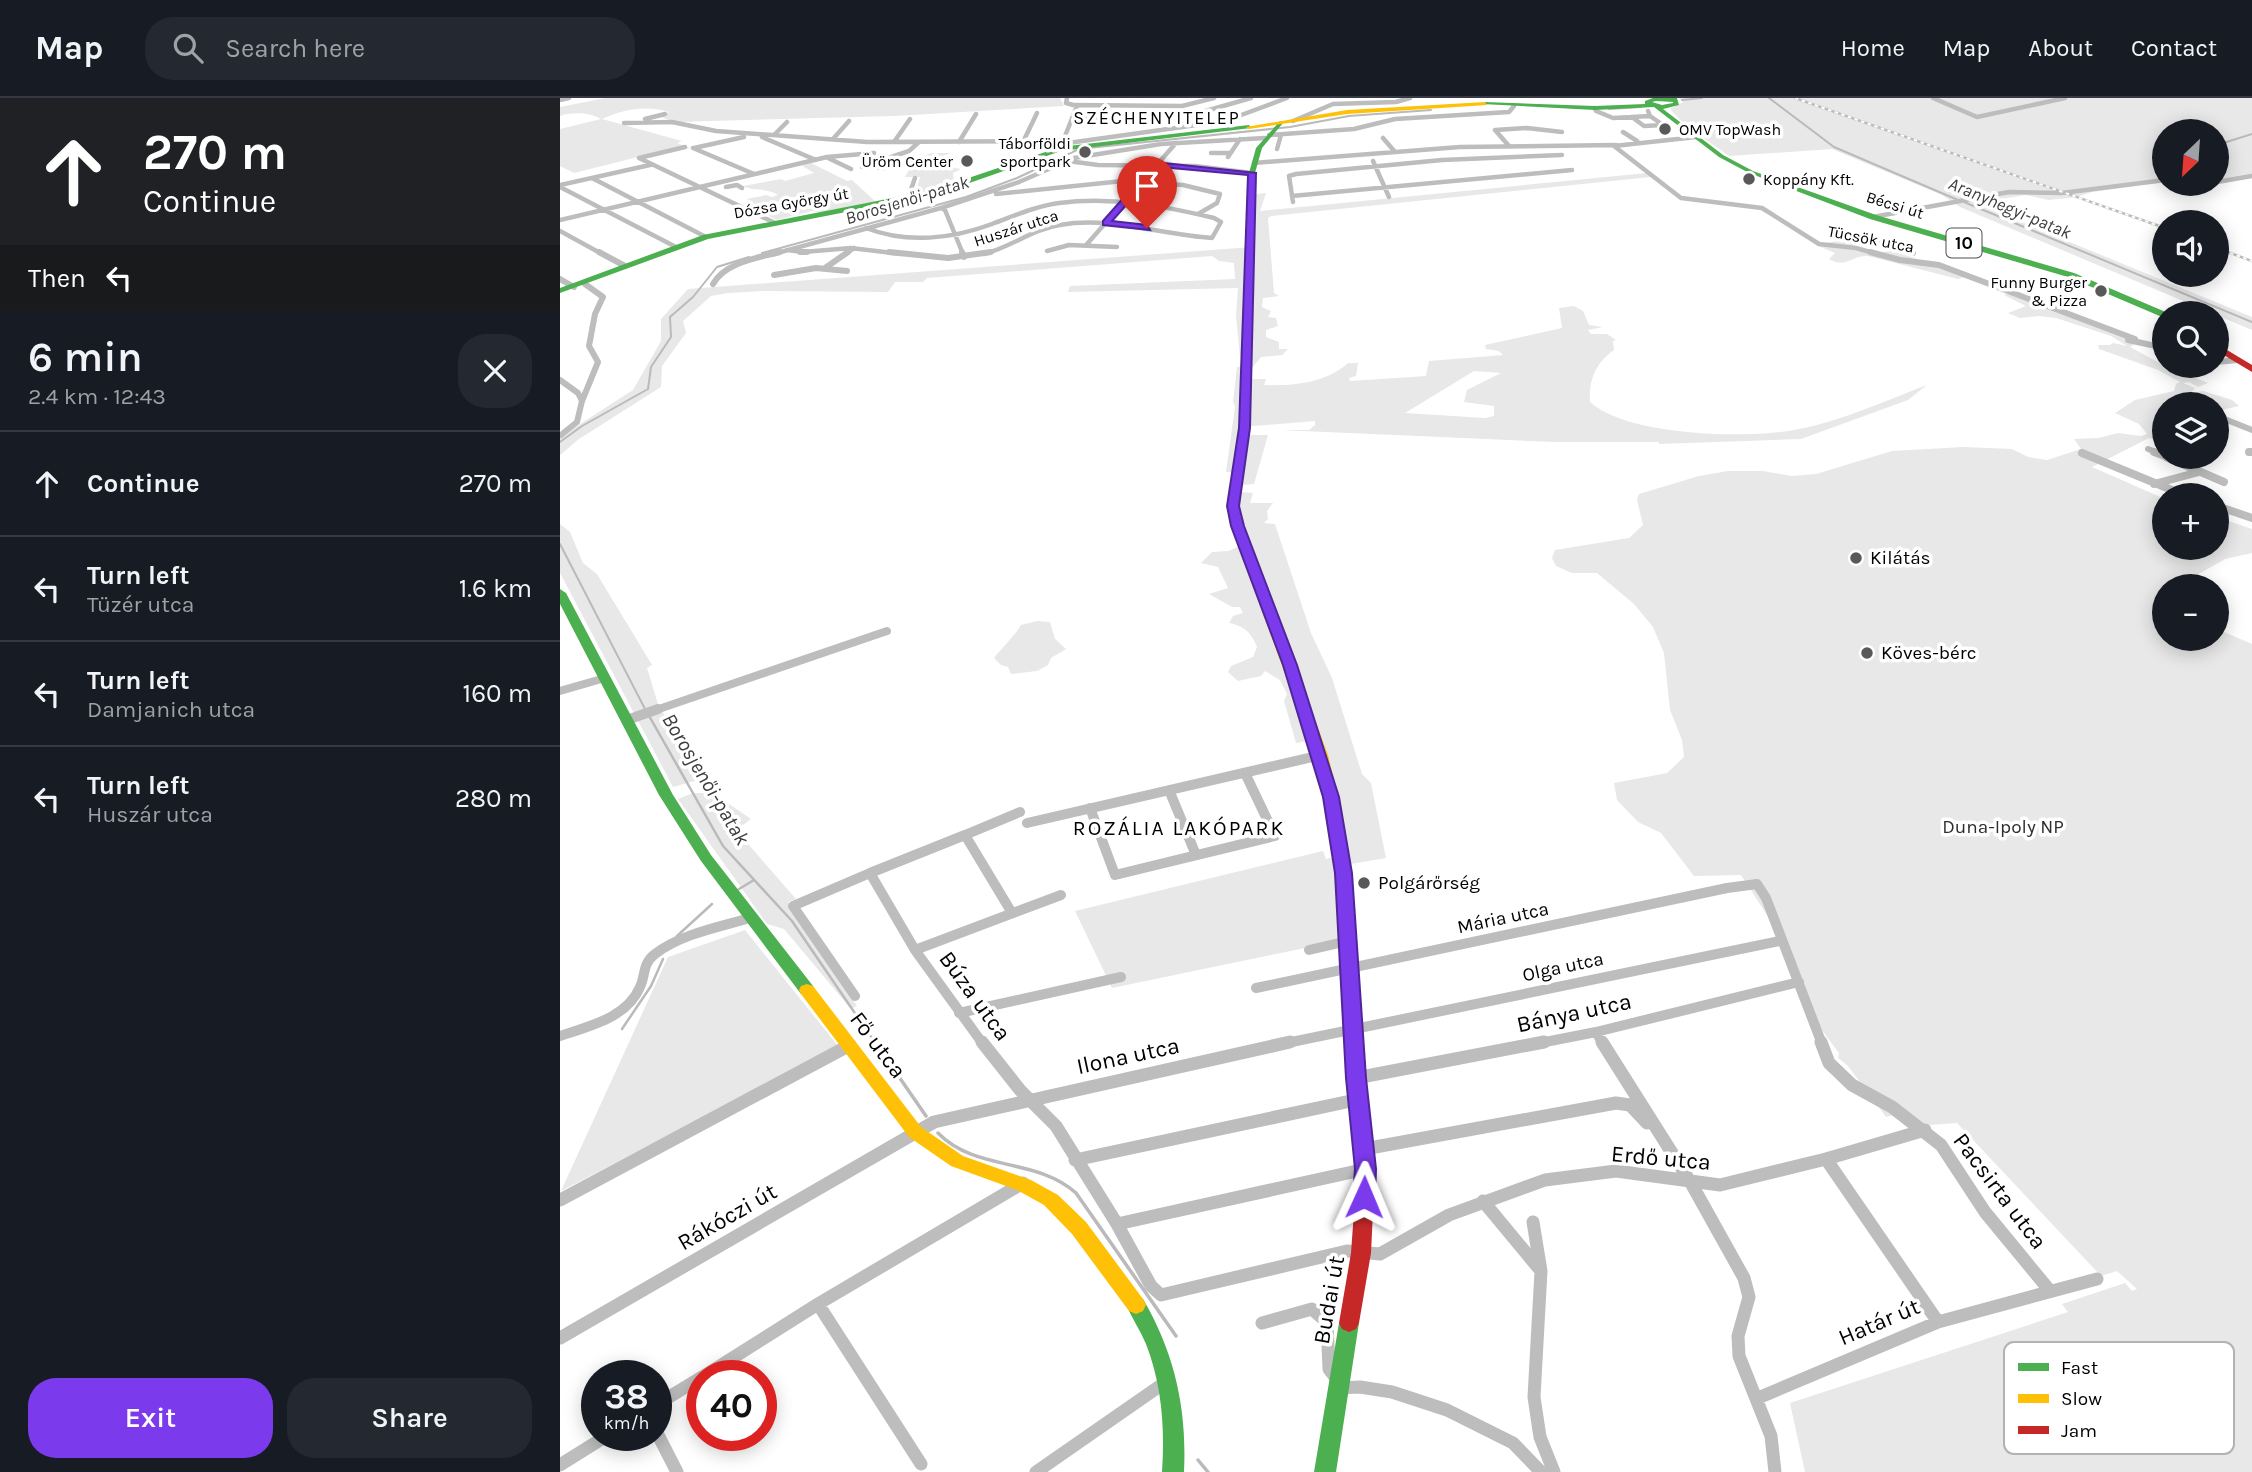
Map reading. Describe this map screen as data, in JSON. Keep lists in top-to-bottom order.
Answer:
{
  "streets": {
    "street": [
      "Dózsa György út",
      "Bécsi út",
      "Huszár utca",
      "Tücsök utca",
      "10",
      "Mária utca",
      "Olga utca",
      "Búza utca",
      "Bánya utca",
      "Fő utca",
      "Ilona utca",
      "Erdő utca",
      "Pacsirta utca",
      "Rákóczi út",
      "Budai út",
      "Határ út"
    ]
  },
  "crossings": [
    ["Dózsa György út", "Bécsi út"],
    ["Mária utca", "Pacsirta utca"],
    ["Mária utca", "Budai út"],
    ["Olga utca", "Ilona utca"],
    ["Olga utca", "Pacsirta utca"],
    ["Olga utca", "Budai út"],
    ["Búza utca", "Ilona utca"],
    ["Búza utca", "Erdő utca"],
    ["Bánya utca", "Pacsirta utca"],
    ["Bánya utca", "Budai út"],
    ["Fő utca", "Ilona utca"],
    ["Fő utca", "Rákóczi út"],
    ["Ilona utca", "Rákóczi út"],
    ["Ilona utca", "Budai út"],
    ["Erdő utca", "Pacsirta utca"],
    ["Erdő utca", "Budai út"],
    ["Pacsirta utca", "Határ út"]
  ],
  "districts": ["SZÉCHENYITELEP", "ROZÁLIA LAKÓPARK"],
  "water": ["Borosjenői-patak", "Aranyhegyi-patak"],
  "parks": ["Duna-Ipoly NP"],
  "places": [
    "OMV TopWash",
    "Táborföldi sportpark",
    "Üröm Center",
    "Koppány Kft.",
    "Funny Burger & Pizza",
    "Kilátás",
    "Köves-bérc",
    "Polgárőrség"
  ],
  "legend": ["Fast", "Slow", "Jam"],
  "north": "bottom left",
  "page": {
    "header": "Map",
    "search": "Search here",
    "nav": [
      "Home",
      "Map",
      "About",
      "Contact"
    ],
    "turn": ["270 m", "Continue"],
    "map_buttons": ["+", "−"],
    "then": "Then",
    "heading": ["6 min", "2.4 km · 12:43"],
    "list": [
      {
        "name": "Continue",
        "value": "270 m"
      },
      {
        "name": "Turn left",
        "note": "Tüzér utca",
        "value": "1.6 km"
      },
      {
        "name": "Turn left",
        "note": "Damjanich utca",
        "value": "160 m"
      },
      {
        "name": "Turn left",
        "note": "Huszár utca",
        "value": "280 m"
      }
    ],
    "speed": "38 km/h",
    "limit": "40",
    "buttons": ["Exit", "Share"]
  }
}
